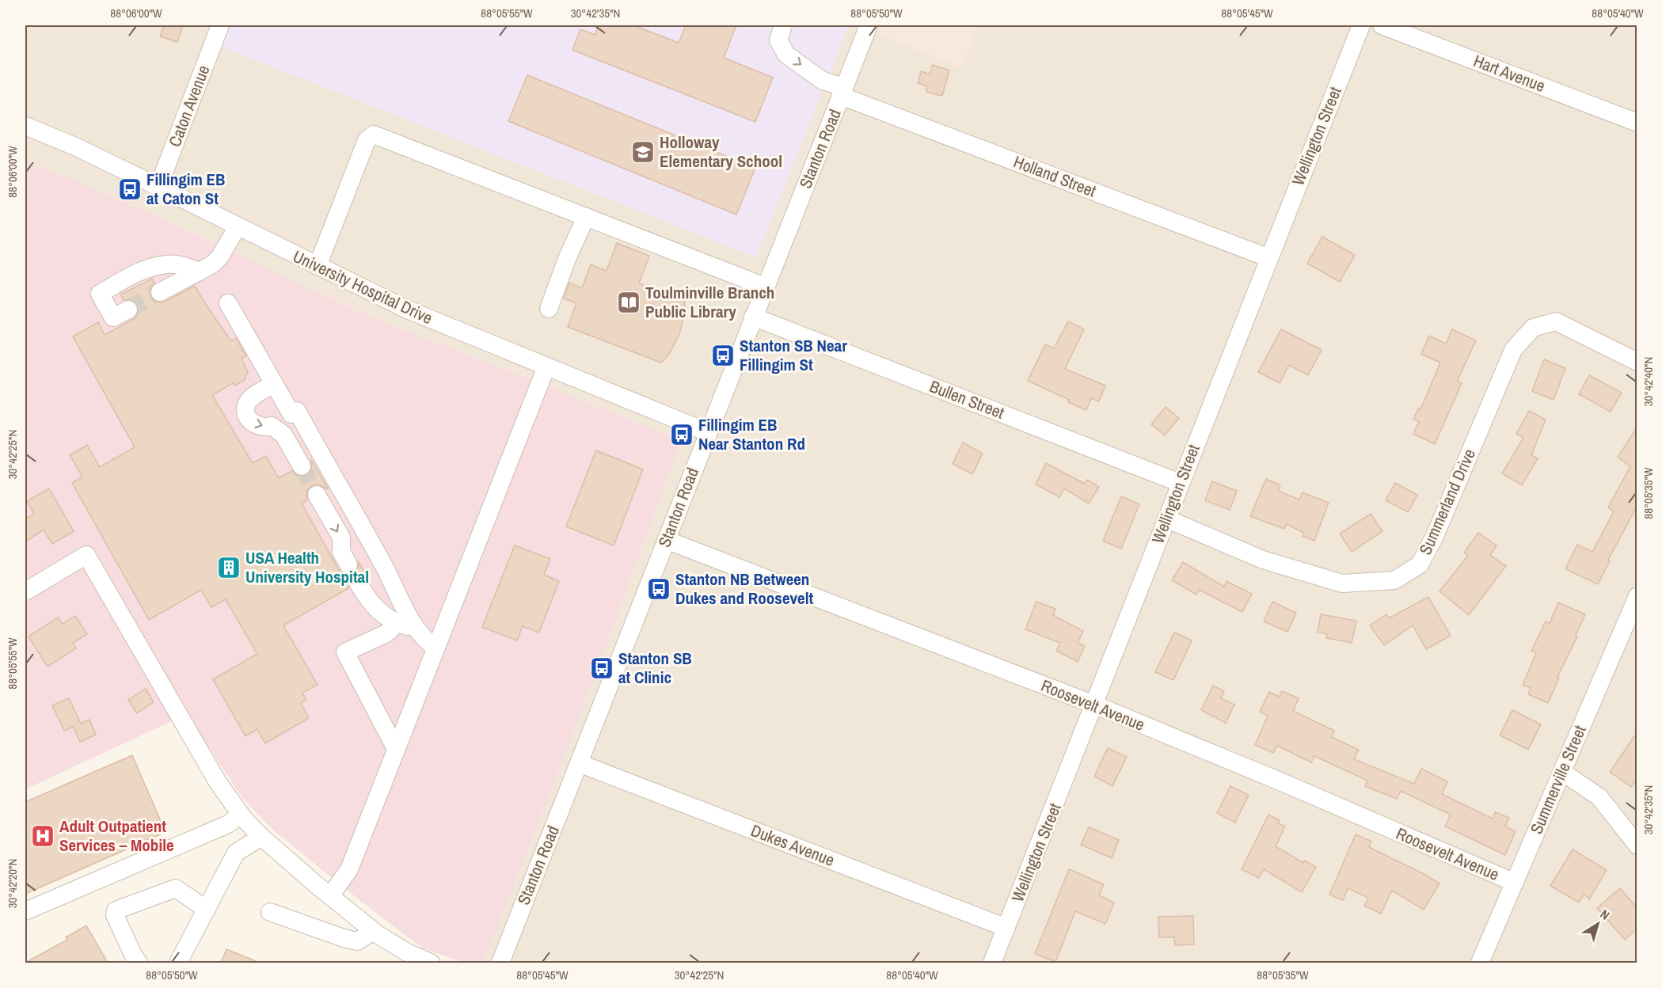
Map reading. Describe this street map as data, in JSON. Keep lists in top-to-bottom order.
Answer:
{
  "streets": {
    "street": [
      "Hart Avenue",
      "Caton Avenue",
      "Wellington Street",
      "Stanton Road",
      "Holland Street",
      "University Hospital Drive",
      "Bullen Street",
      "Summerland Drive",
      "Roosevelt Avenue",
      "Summerville Street",
      "Dukes Avenue"
    ]
  },
  "crossings": [
    ["Caton Avenue", "University Hospital Drive"],
    ["Wellington Street", "Holland Street"],
    ["Wellington Street", "Bullen Street"],
    ["Wellington Street", "Summerland Drive"],
    ["Wellington Street", "Roosevelt Avenue"],
    ["Wellington Street", "Dukes Avenue"],
    ["Stanton Road", "Holland Street"],
    ["Stanton Road", "University Hospital Drive"],
    ["Stanton Road", "Bullen Street"],
    ["Stanton Road", "Roosevelt Avenue"],
    ["Stanton Road", "Dukes Avenue"],
    ["Roosevelt Avenue", "Summerville Street"]
  ],
  "places": {
    "school or university": ["Holloway Elementary School"],
    "bus stop": [
      "Fillingim EB at Caton St",
      "Stanton SB Near Fillingim St",
      "Fillingim EB Near Stanton Rd",
      "Stanton NB Between Dukes and Roosevelt",
      "Stanton SB at Clinic"
    ],
    "library": ["Toulminville Branch Public Library"],
    "building": ["USA Health University Hospital"],
    "hospital": ["Adult Outpatient Services – Mobile"]
  },
  "north": "top right",
  "coordinates": [
    "88°06'00\"W",
    "88°05'55\"W",
    "30°42'35\"N",
    "88°05'50\"W",
    "88°05'45\"W",
    "88°05'40\"W",
    "30°42'40\"N",
    "30°42'25\"N",
    "88°05'35\"W",
    "30°42'20\"N"
  ]
}
